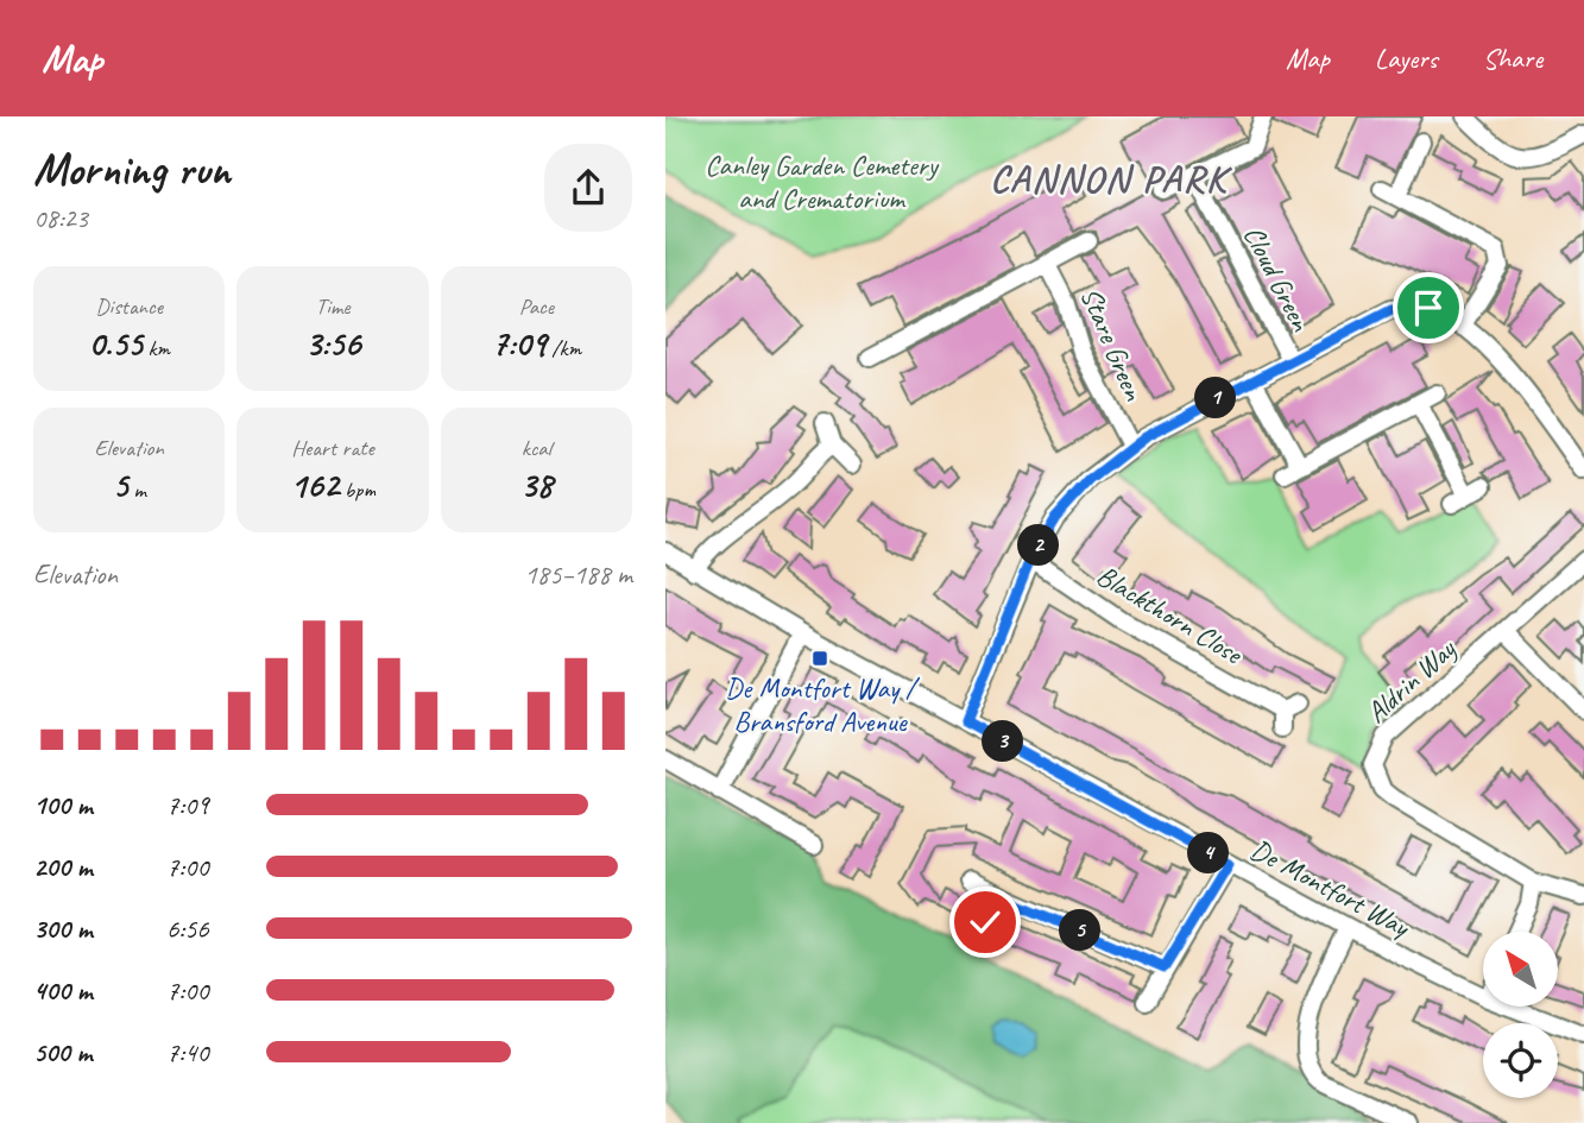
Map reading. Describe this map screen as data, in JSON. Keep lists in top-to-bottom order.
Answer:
{
  "streets": {
    "street": [
      "Cloud Green",
      "Stare Green",
      "Blackthorn Close",
      "Aldrin Way",
      "De Montfort Way"
    ]
  },
  "districts": ["CANNON PARK"],
  "parks": ["Canley Garden Cemetery and Crematorium"],
  "places": {
    "transit": ["De Montfort Way / Bransford Avenue"]
  },
  "north": "top left",
  "page": {
    "header": "Map",
    "nav": ["Map", "Layers", "Share"],
    "heading": ["Morning run", "08:23"],
    "stats": [
      ["Distance", "0.55 km"],
      ["Time", "3:56"],
      ["Pace", "7:09 /km"],
      ["Elevation", "5 m"],
      ["Heart rate", "162 bpm"],
      ["kcal", "38"]
    ],
    "pins": [
      "1",
      "2",
      "3",
      "4",
      "5"
    ],
    "chart": ["Elevation", "185–188 m"],
    "list": [
      {
        "name": "100 m",
        "note": "7:09"
      },
      {
        "name": "200 m",
        "note": "7:00"
      },
      {
        "name": "300 m",
        "note": "6:56"
      },
      {
        "name": "400 m",
        "note": "7:00"
      },
      {
        "name": "500 m",
        "note": "7:40"
      }
    ]
  }
}
